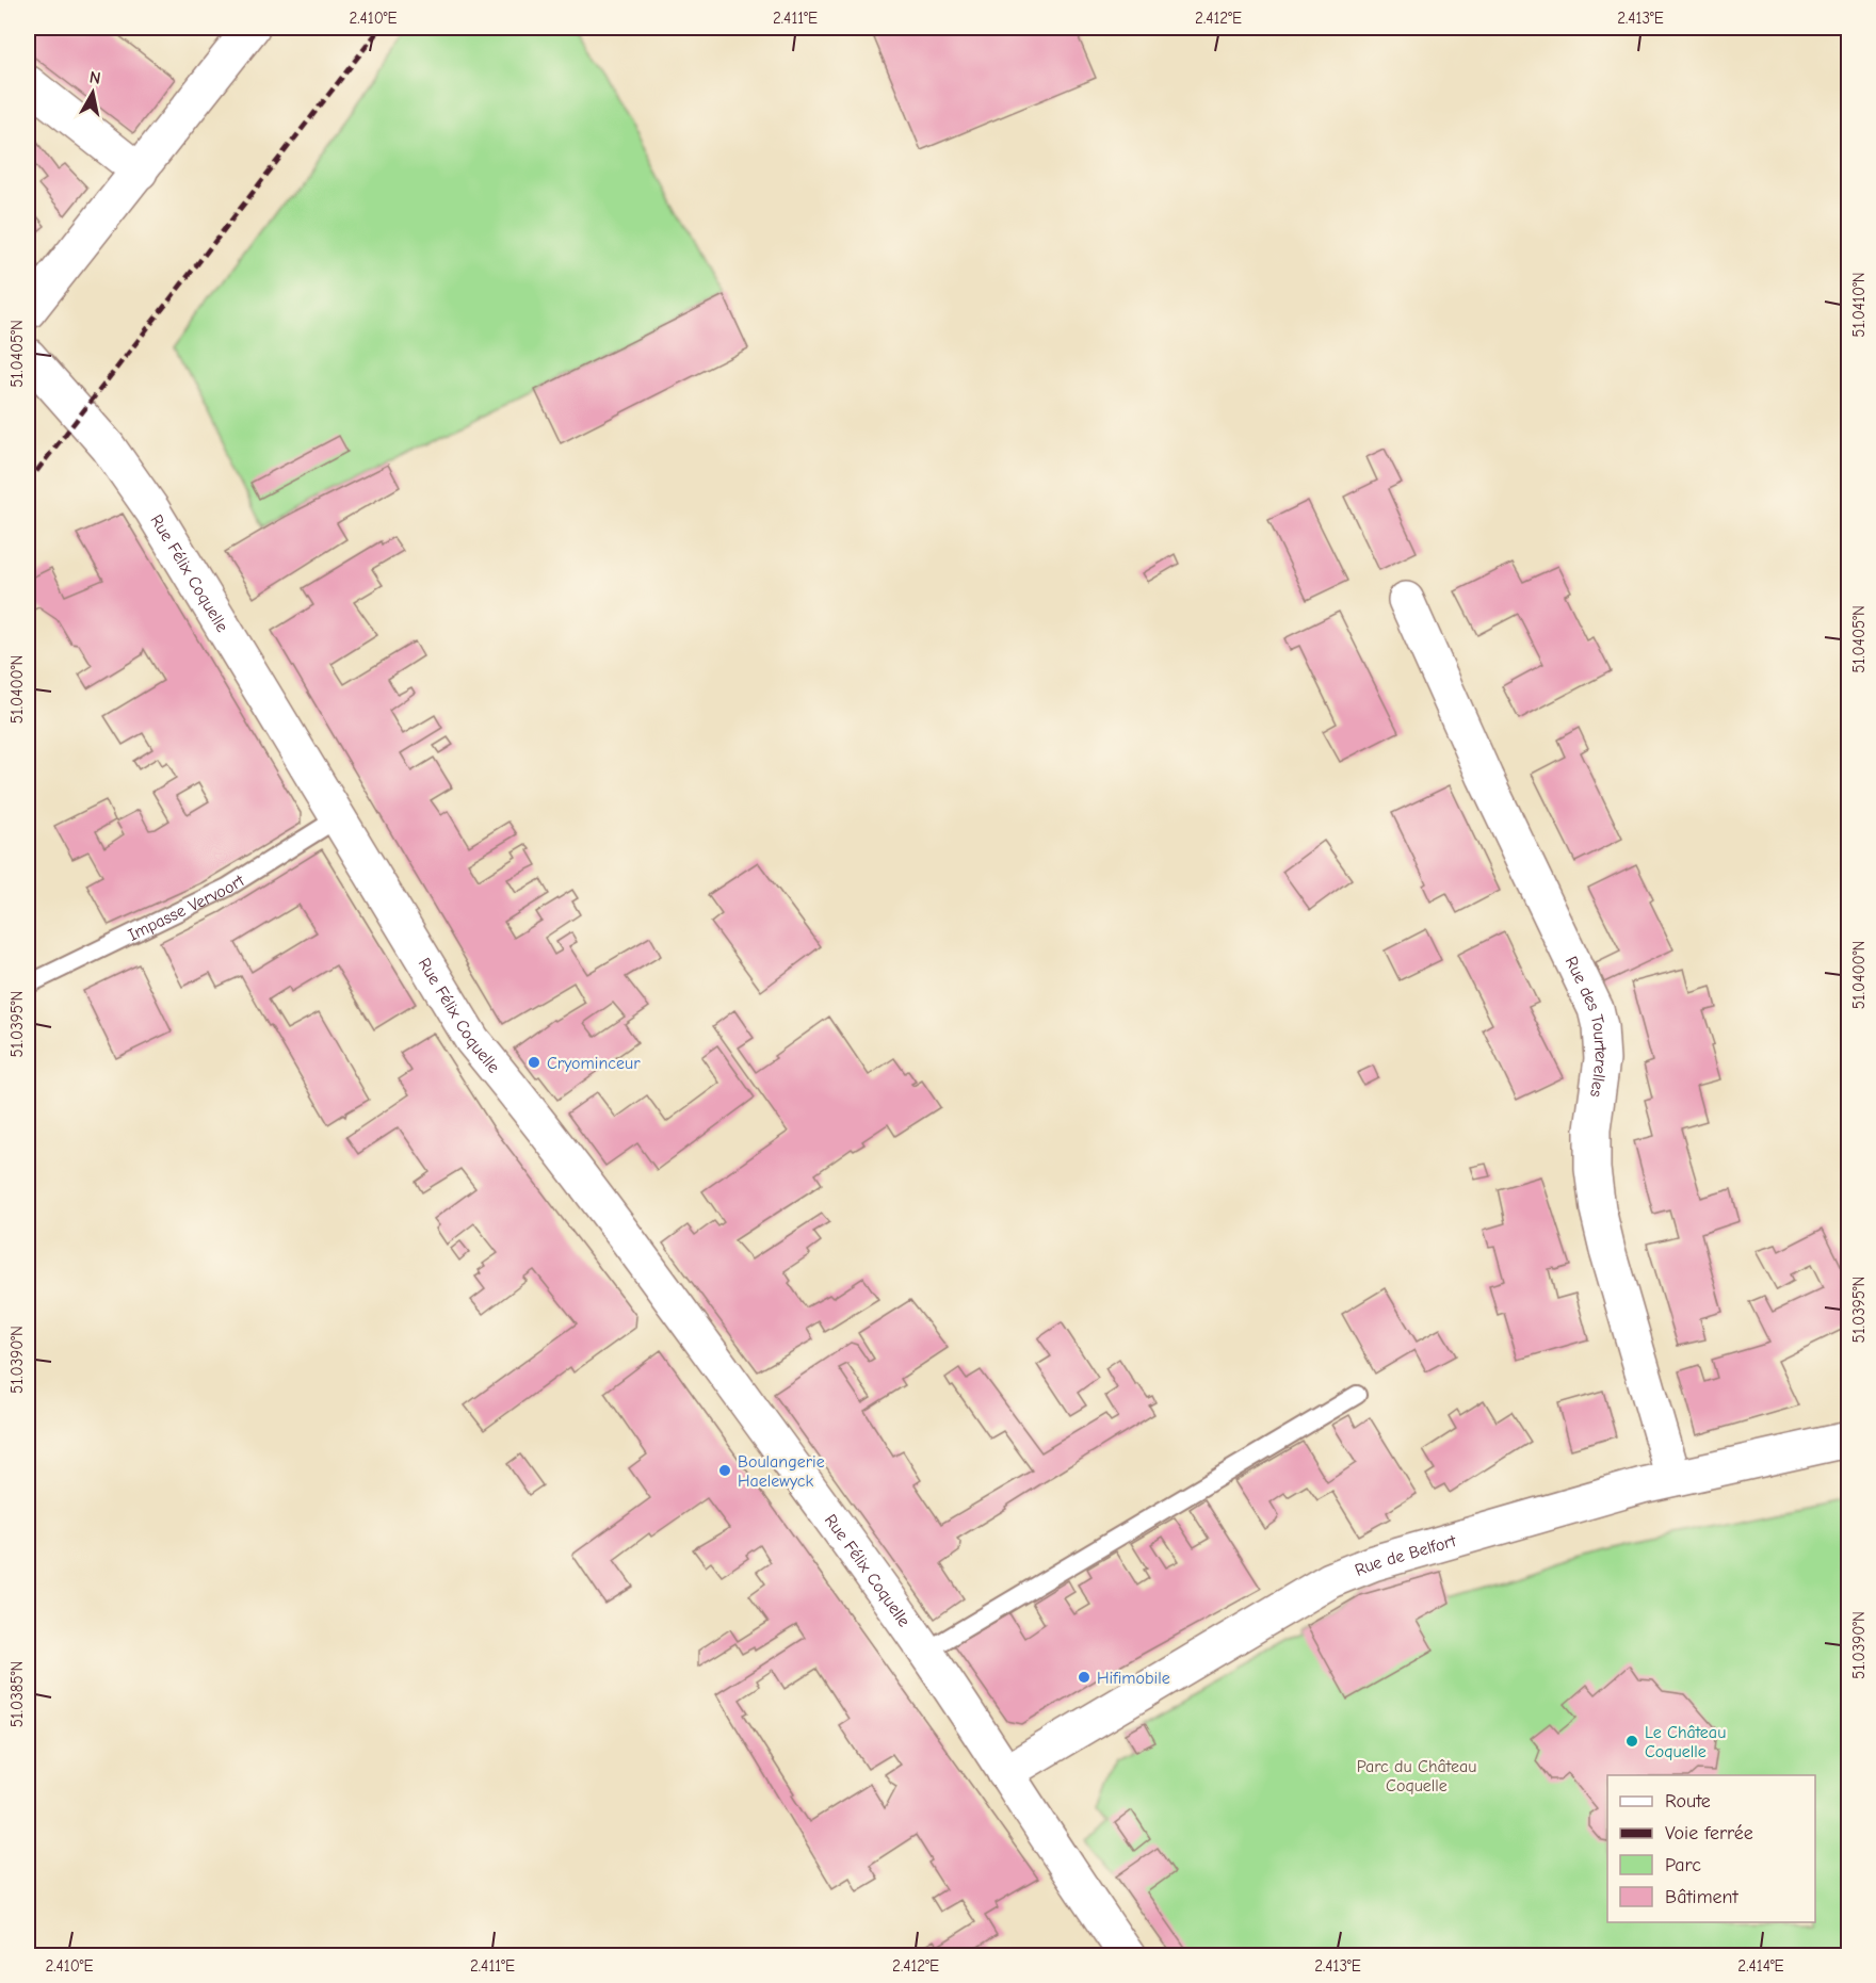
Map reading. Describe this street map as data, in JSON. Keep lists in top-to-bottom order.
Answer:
{
  "streets": {
    "street": ["Rue Félix Coquelle", "Rue des Tourterelles", "Rue de Belfort"],
    "lane": ["Impasse Vervoort"]
  },
  "crossings": [
    ["Rue Félix Coquelle", "Impasse Vervoort"],
    ["Rue Félix Coquelle", "Rue de Belfort"],
    ["Rue des Tourterelles", "Rue de Belfort"]
  ],
  "parks": ["Parc du Château Coquelle"],
  "places": [
    "Cryominceur",
    "Boulangerie Haelewyck",
    "Hifimobile",
    "Le Château Coquelle"
  ],
  "legend": [
    "Route",
    "Voie ferrée",
    "Parc",
    "Bâtiment"
  ],
  "north": "top",
  "coordinates": [
    "2.410°E",
    "2.411°E",
    "2.412°E",
    "2.413°E",
    "51.0410°N",
    "51.0405°N",
    "51.0400°N",
    "51.0395°N",
    "51.0390°N",
    "51.0385°N",
    "2.414°E"
  ]
}
